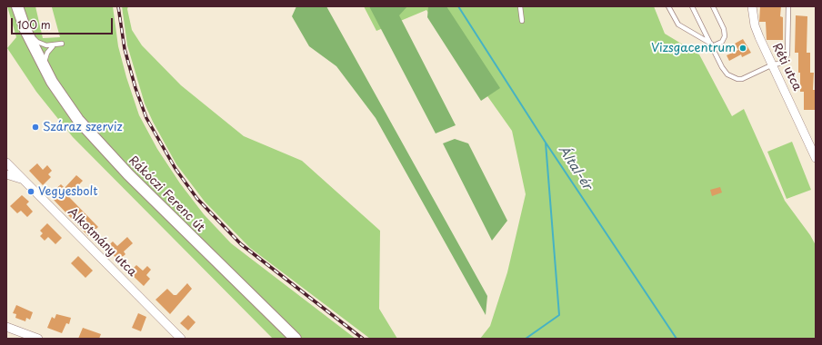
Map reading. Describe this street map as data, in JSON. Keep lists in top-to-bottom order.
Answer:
{
  "streets": {
    "main road": ["Rákóczi Ferenc út"],
    "street": ["Réti utca", "Alkotmány utca"]
  },
  "water": ["Által-ér"],
  "places": ["Vizsgacentrum", "Száraz szerviz", "Vegyesbolt"],
  "scale_bar": "100 m"
}
